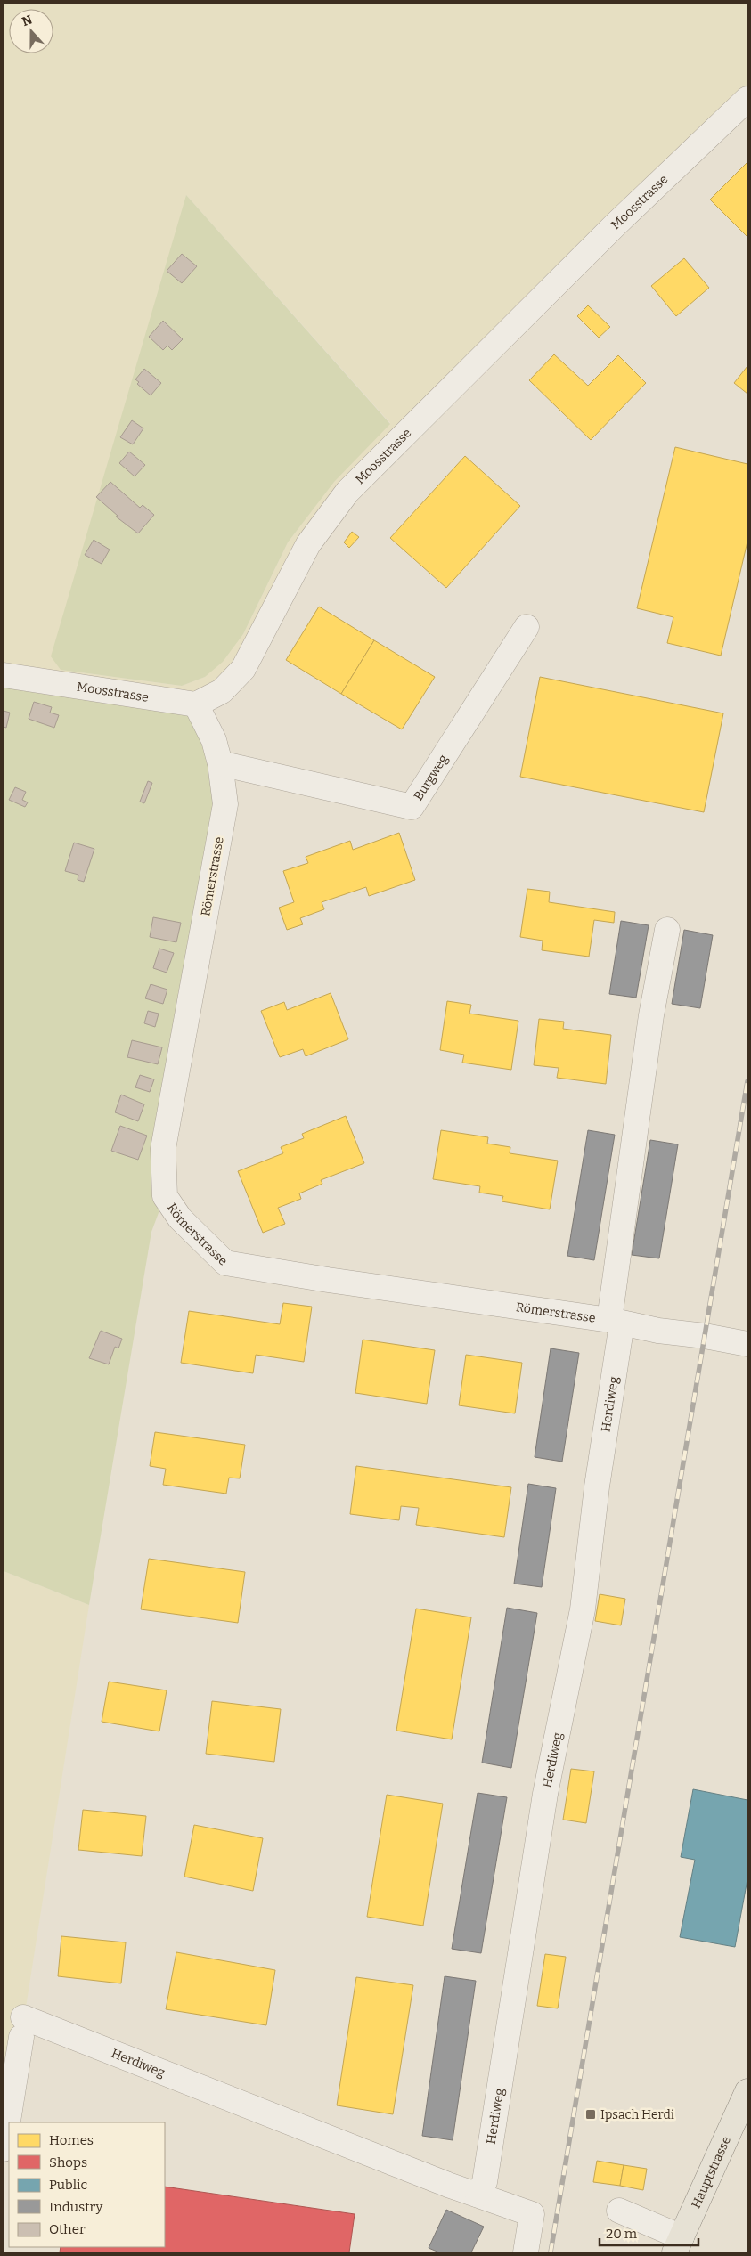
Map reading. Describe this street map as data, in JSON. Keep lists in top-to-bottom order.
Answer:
{
  "streets": {
    "main road": ["Hauptstrasse"],
    "street": [
      "Moosstrasse",
      "Burgweg",
      "Römerstrasse",
      "Herdiweg"
    ]
  },
  "crossings": [
    ["Moosstrasse", "Römerstrasse"],
    ["Burgweg", "Römerstrasse"],
    ["Römerstrasse", "Herdiweg"]
  ],
  "places": {
    "transit": ["Ipsach Herdi"]
  },
  "legend": [
    "Homes",
    "Shops",
    "Public",
    "Industry",
    "Other"
  ],
  "scale_bar": "20 m",
  "north": "top"
}
